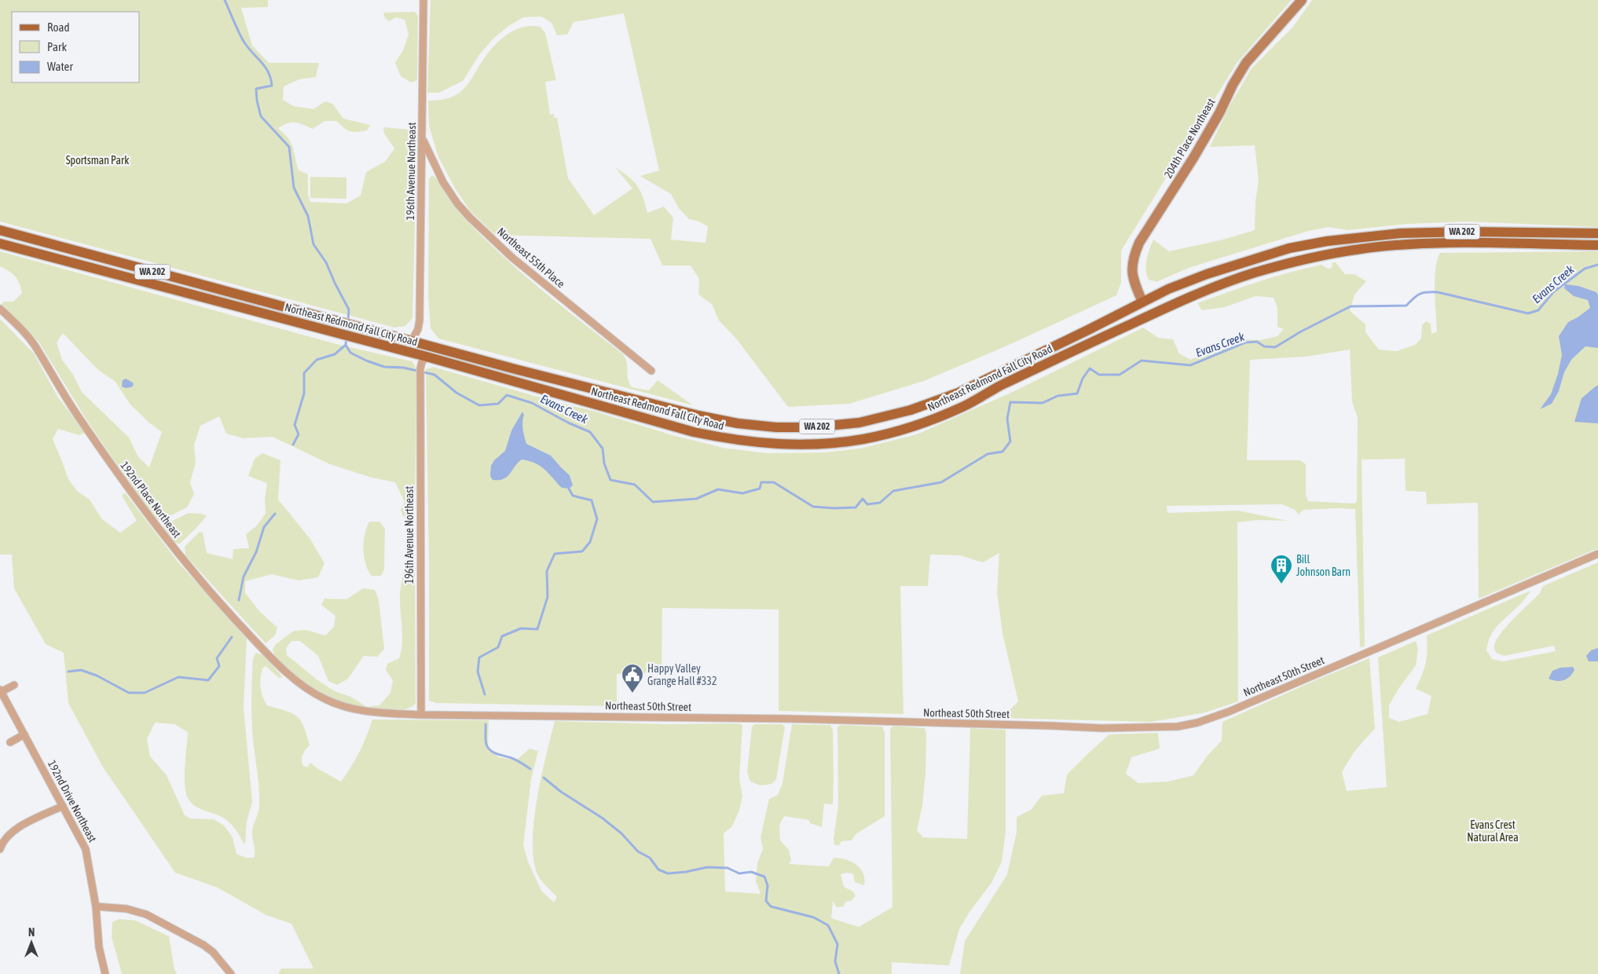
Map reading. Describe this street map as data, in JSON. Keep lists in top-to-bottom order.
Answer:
{
  "streets": {
    "main road": ["WA 202", "Northeast Redmond Fall City Road"],
    "street": [
      "204th Place Northeast",
      "196th Avenue Northeast",
      "Northeast 55th Place",
      "192nd Place Northeast",
      "Northeast 50th Street",
      "192nd Drive Northeast"
    ]
  },
  "crossings": [
    ["204th Place Northeast", "Northeast Redmond Fall City Road"],
    ["196th Avenue Northeast", "Northeast 55th Place"],
    ["196th Avenue Northeast", "Northeast Redmond Fall City Road"],
    ["196th Avenue Northeast", "Northeast 50th Street"],
    ["192nd Place Northeast", "Northeast 50th Street"]
  ],
  "water": ["Evans Creek"],
  "parks": ["Sportsman Park", "Evans Crest Natural Area"],
  "places": {
    "building": ["Bill Johnson Barn"],
    "public building": ["Happy Valley Grange Hall #332"]
  },
  "legend": ["Road", "Park", "Water"],
  "north": "top"
}
